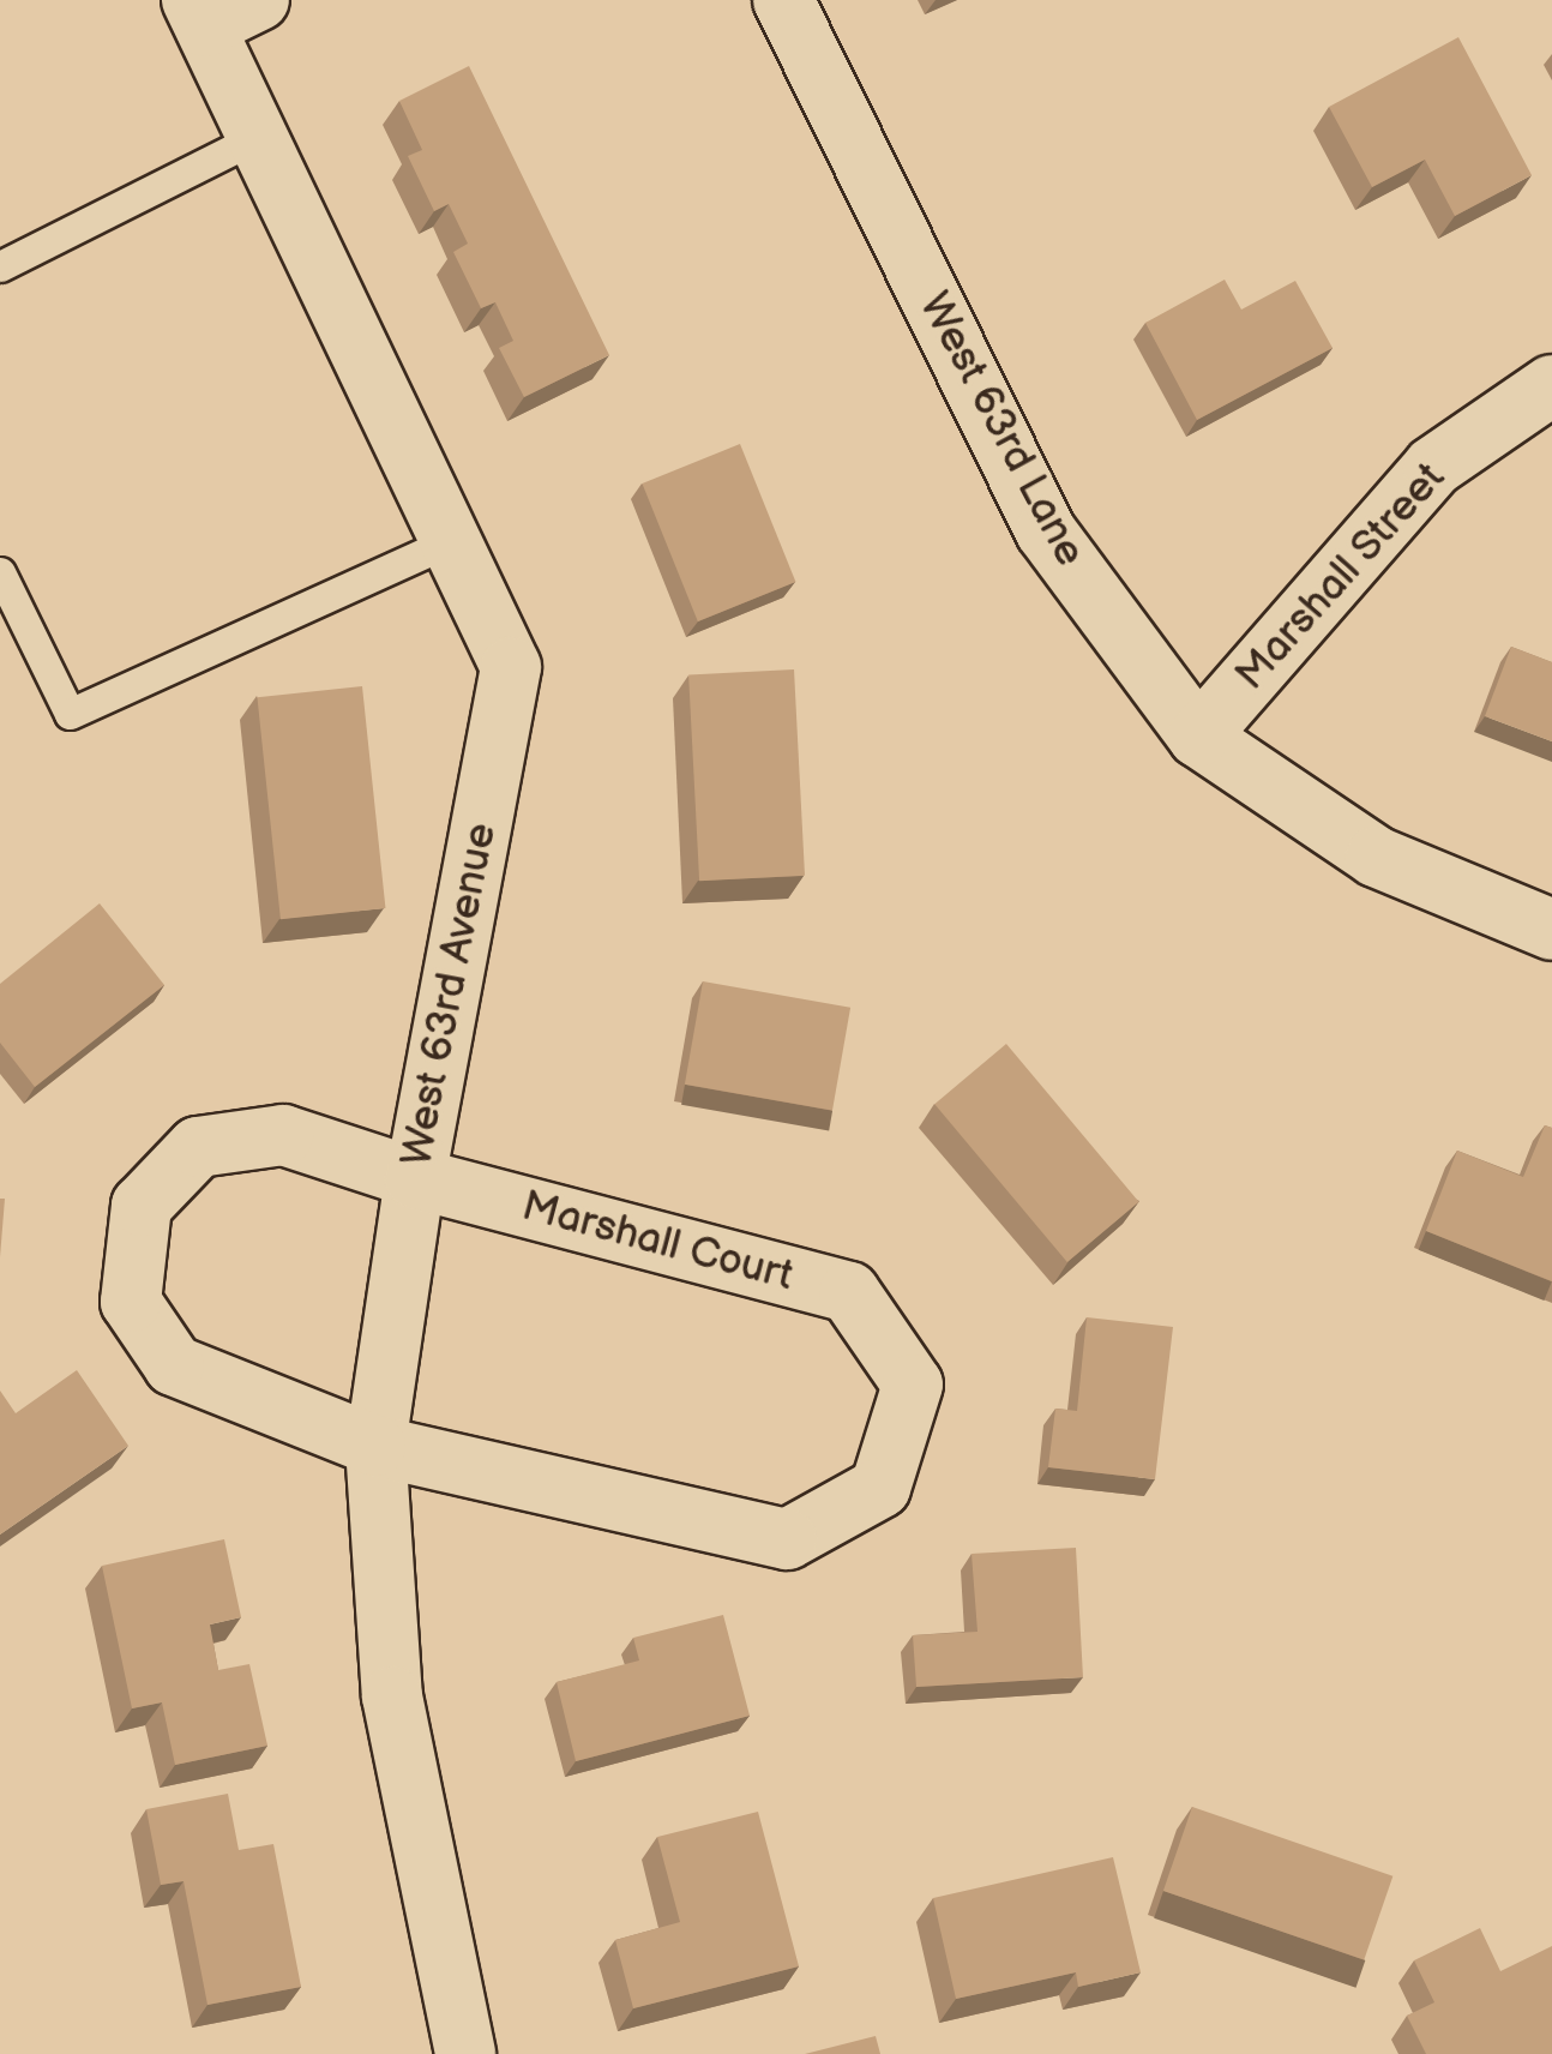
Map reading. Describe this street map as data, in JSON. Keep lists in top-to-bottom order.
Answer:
{
  "streets": {
    "street": [
      "West 63rd Lane",
      "Marshall Street",
      "West 63rd Avenue",
      "Marshall Court"
    ]
  },
  "crossings": [
    ["West 63rd Lane", "Marshall Street"],
    ["West 63rd Avenue", "Marshall Court"]
  ]
}
